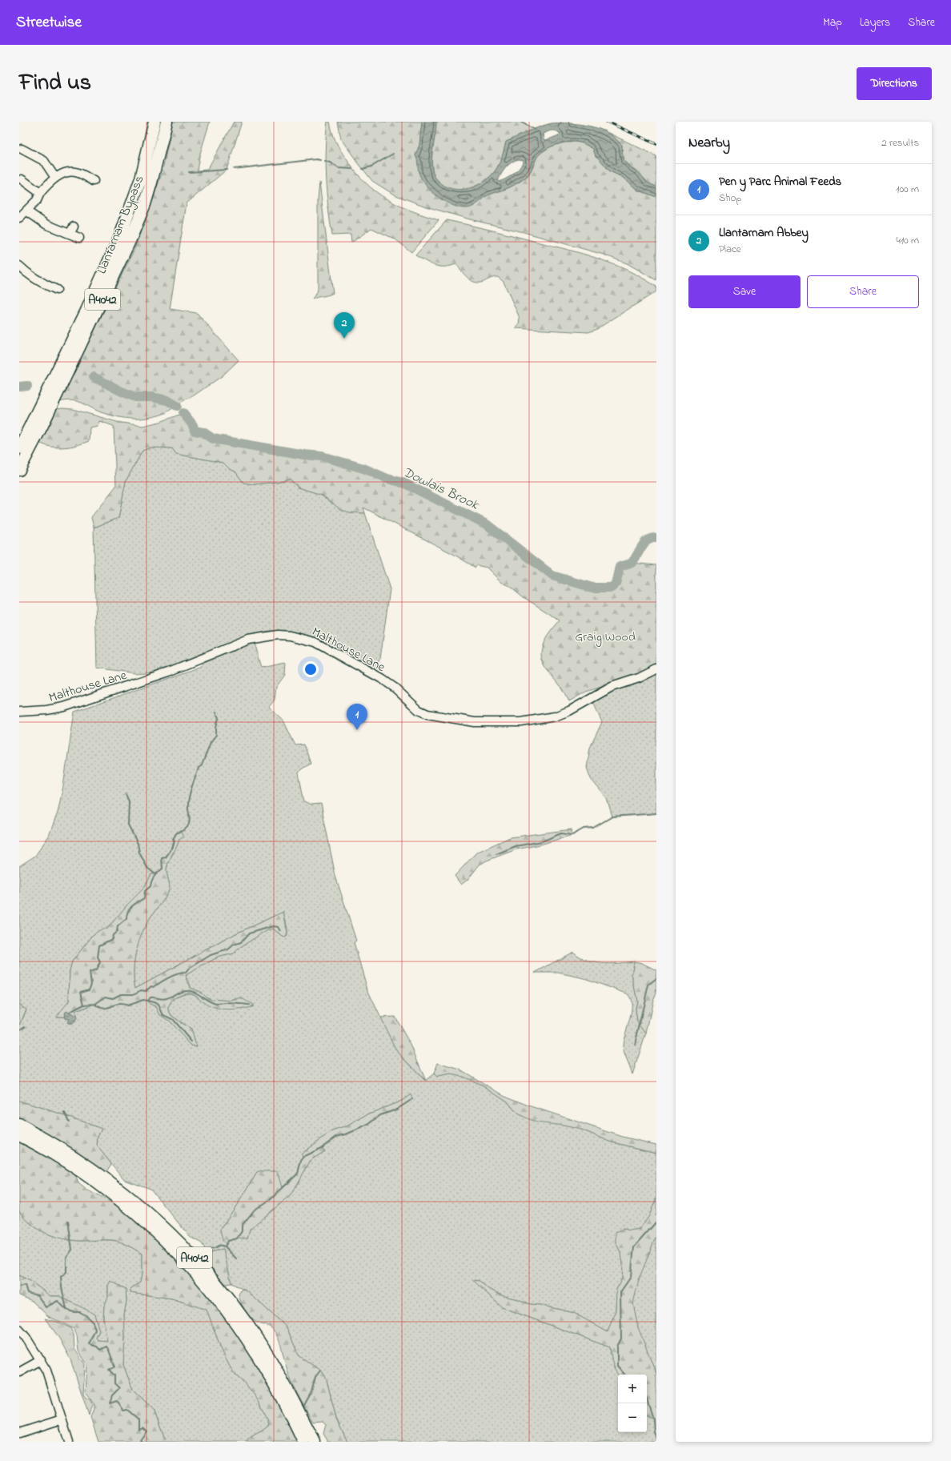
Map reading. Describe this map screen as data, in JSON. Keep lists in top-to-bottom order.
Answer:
{
  "streets": {
    "highway": ["Llantarnam Bypass", "A4042"],
    "street": ["Malthouse Lane"]
  },
  "water": ["Dowlais Brook"],
  "parks": ["Graig Wood"],
  "page": {
    "header": "Streetwise",
    "nav": ["Map", "Layers", "Share"],
    "title": "Find us",
    "buttons": [
      "Directions",
      ["Save", "Share"]
    ],
    "heading": ["Nearby", "2 results"],
    "list": [
      {
        "mark": "1",
        "name": "Pen y Parc Animal Feeds",
        "note": "Shop",
        "value": "100 m"
      },
      {
        "mark": "2",
        "name": "Llantarnam Abbey",
        "note": "Place",
        "value": "410 m"
      }
    ],
    "pins": ["2", "1"],
    "map_buttons": ["+", "−"]
  }
}
